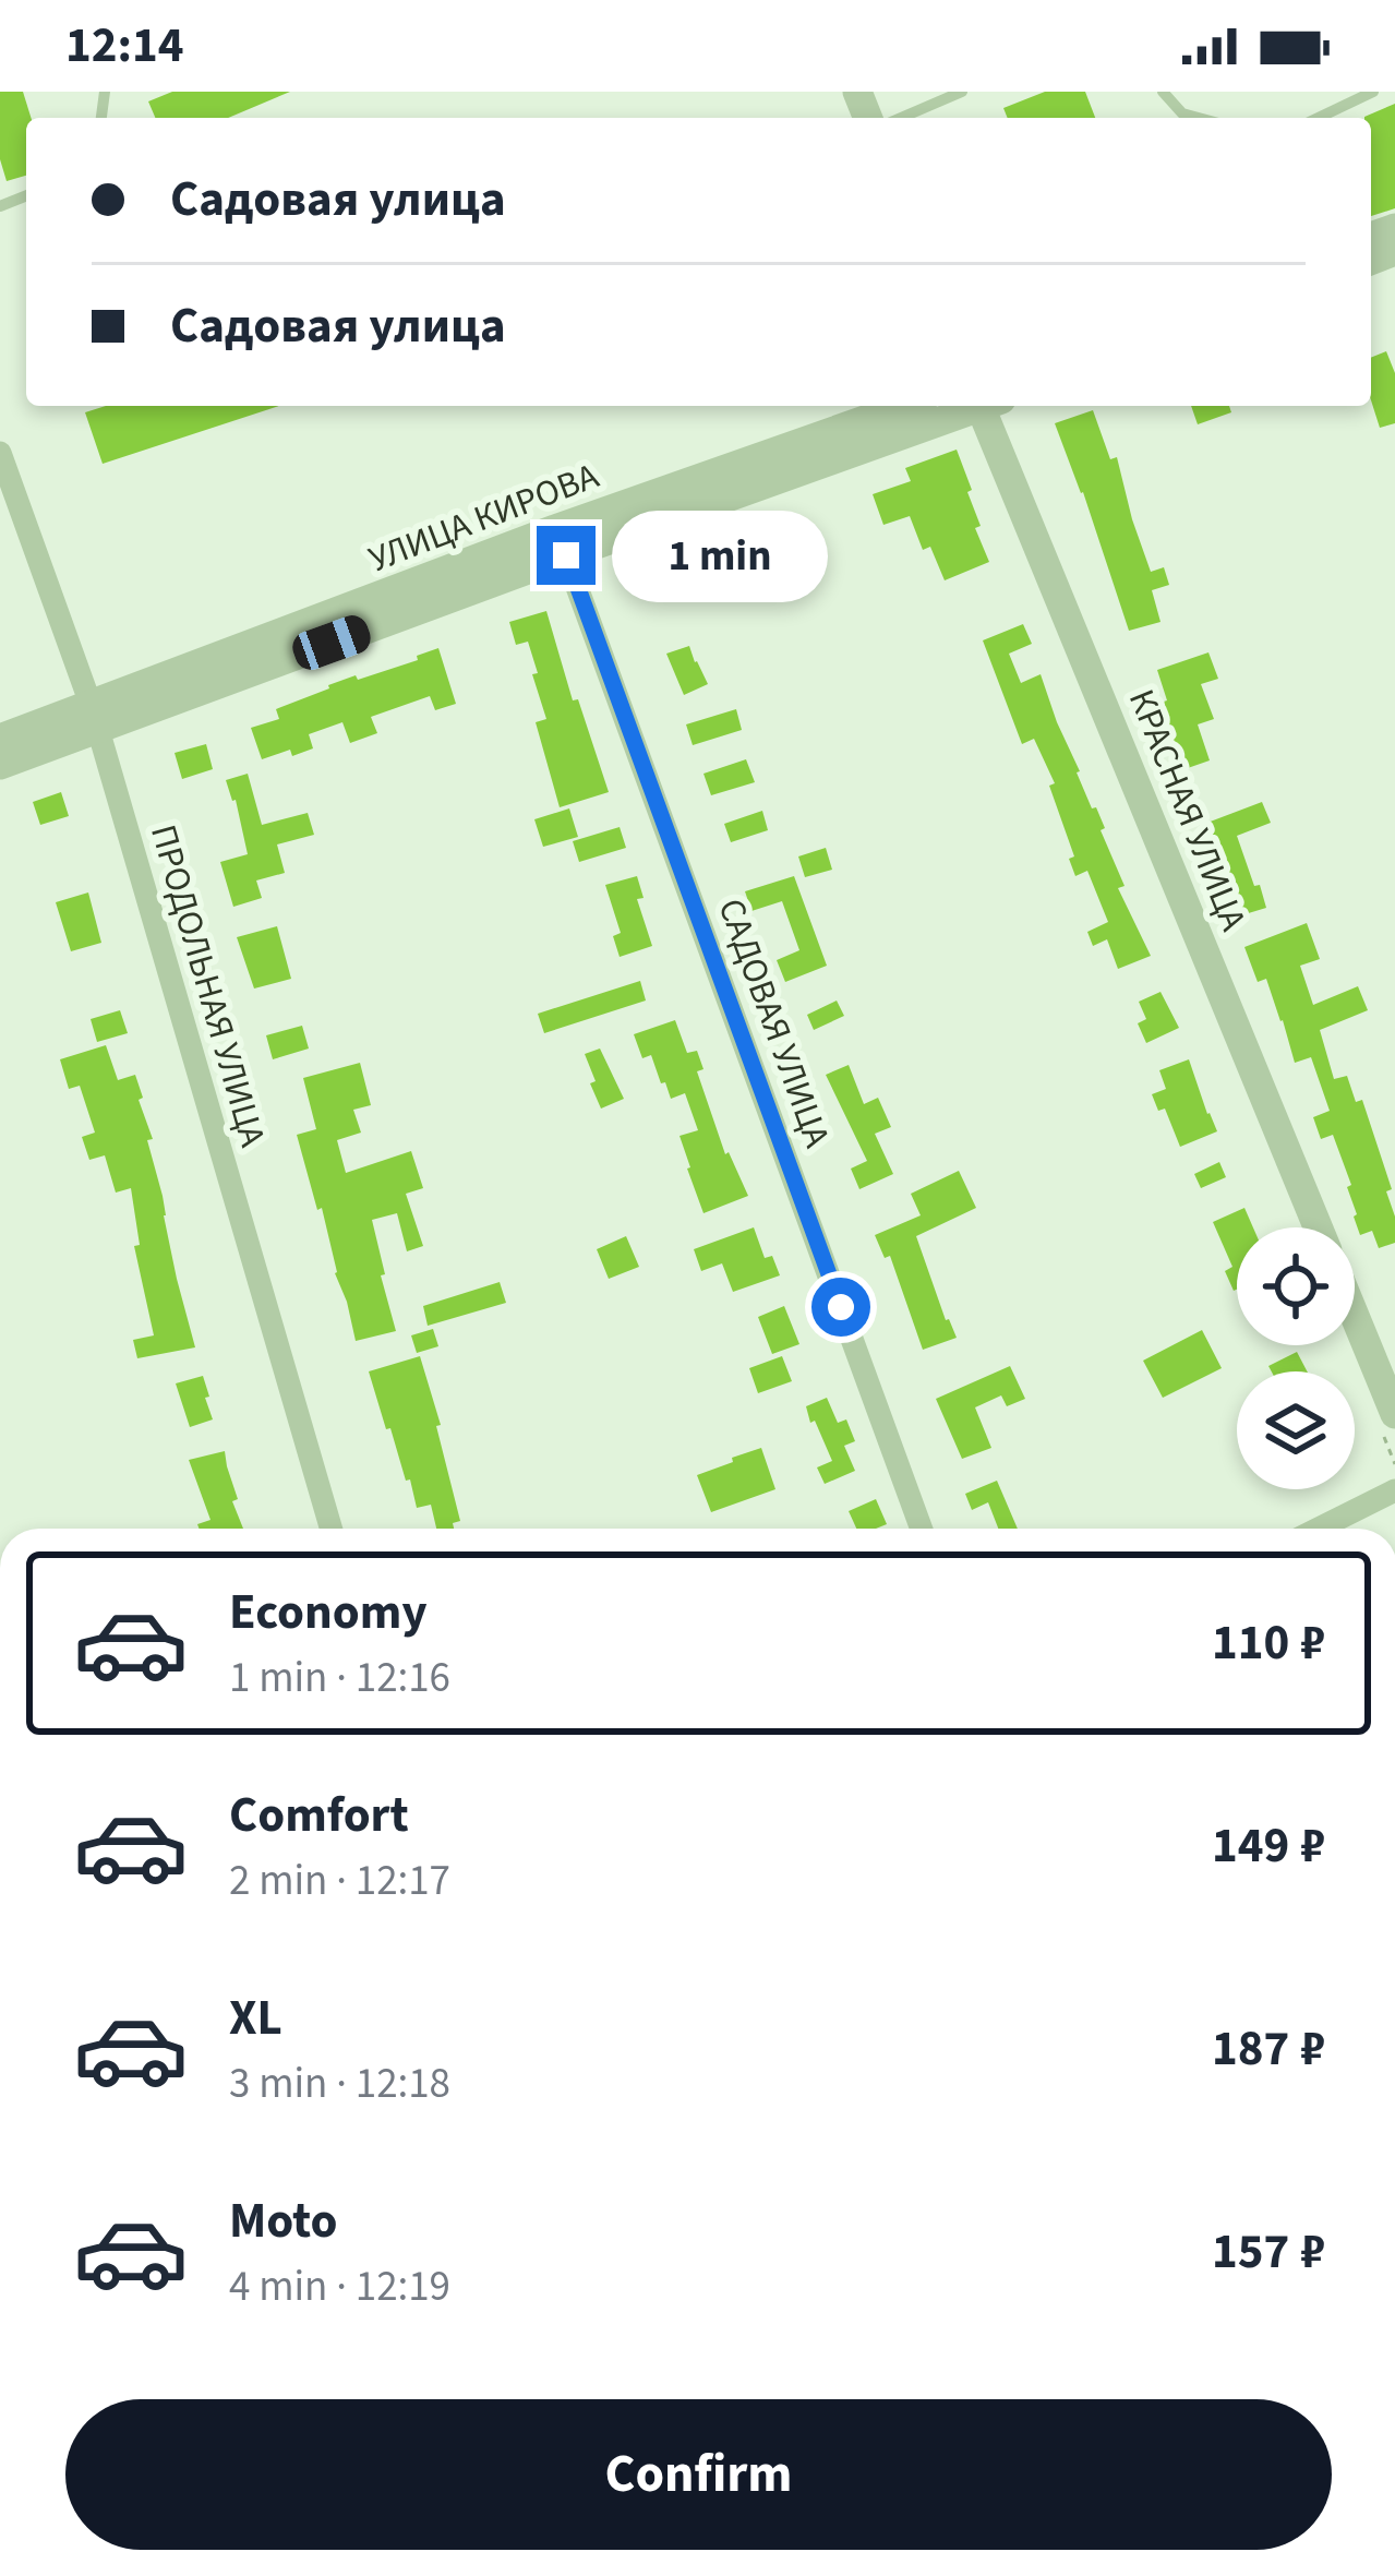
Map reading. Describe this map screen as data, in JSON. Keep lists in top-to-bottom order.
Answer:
{
  "streets": {
    "street": [
      "УЛИЦА КИРОВА",
      "КРАСНАЯ УЛИЦА",
      "ПРОДОЛЬНАЯ УЛИЦА",
      "САДОВАЯ УЛИЦА"
    ]
  },
  "crossings": [
    ["УЛИЦА КИРОВА", "ПРОДОЛЬНАЯ УЛИЦА"],
    ["УЛИЦА КИРОВА", "САДОВАЯ УЛИЦА"]
  ],
  "page": {
    "status": "12:14",
    "banner": ["Садовая улица", "Садовая улица"],
    "bubble": "1 min",
    "list": [
      {
        "name": "Economy",
        "note": "1 min · 12:16",
        "value": "110 ₽"
      },
      {
        "name": "Comfort",
        "note": "2 min · 12:17",
        "value": "149 ₽"
      },
      {
        "name": "XL",
        "note": "3 min · 12:18",
        "value": "187 ₽"
      },
      {
        "name": "Moto",
        "note": "4 min · 12:19",
        "value": "157 ₽"
      }
    ],
    "buttons": "Confirm"
  }
}
